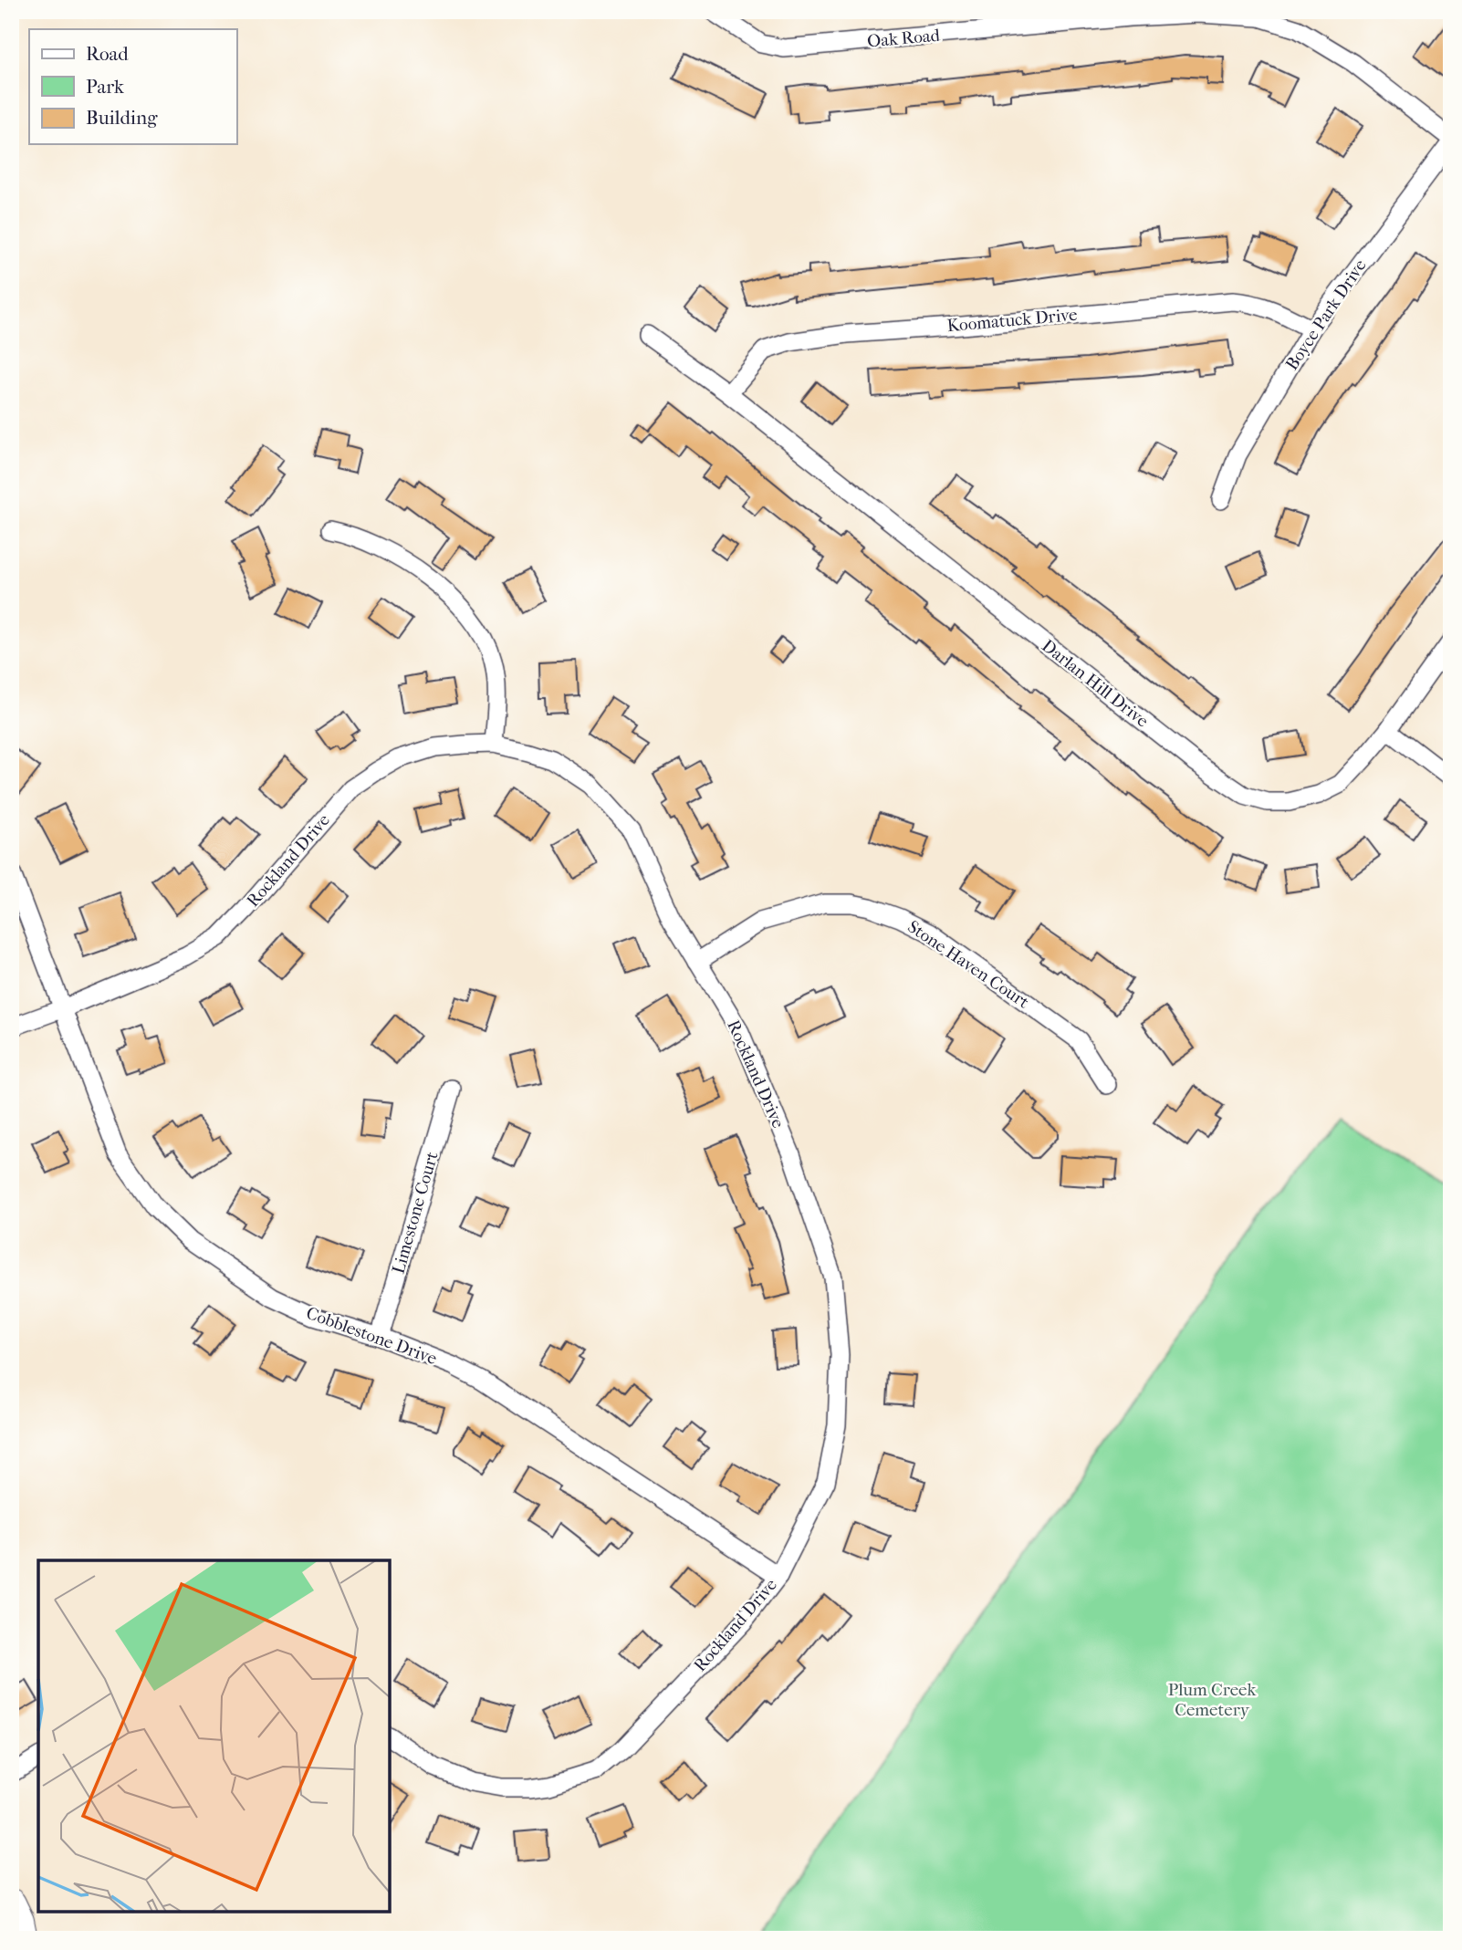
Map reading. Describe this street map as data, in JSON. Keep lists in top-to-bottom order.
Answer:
{
  "streets": {
    "street": [
      "Oak Road",
      "Boyce Park Drive",
      "Koomatuck Drive",
      "Darlan Hill Drive",
      "Rockland Drive",
      "Stone Haven Court",
      "Limestone Court",
      "Cobblestone Drive"
    ]
  },
  "crossings": [
    ["Oak Road", "Boyce Park Drive"],
    ["Boyce Park Drive", "Koomatuck Drive"],
    ["Koomatuck Drive", "Darlan Hill Drive"],
    ["Rockland Drive", "Stone Haven Court"],
    ["Rockland Drive", "Cobblestone Drive"],
    ["Limestone Court", "Cobblestone Drive"]
  ],
  "parks": ["Plum Creek Cemetery"],
  "legend": ["Road", "Park", "Building"]
}
